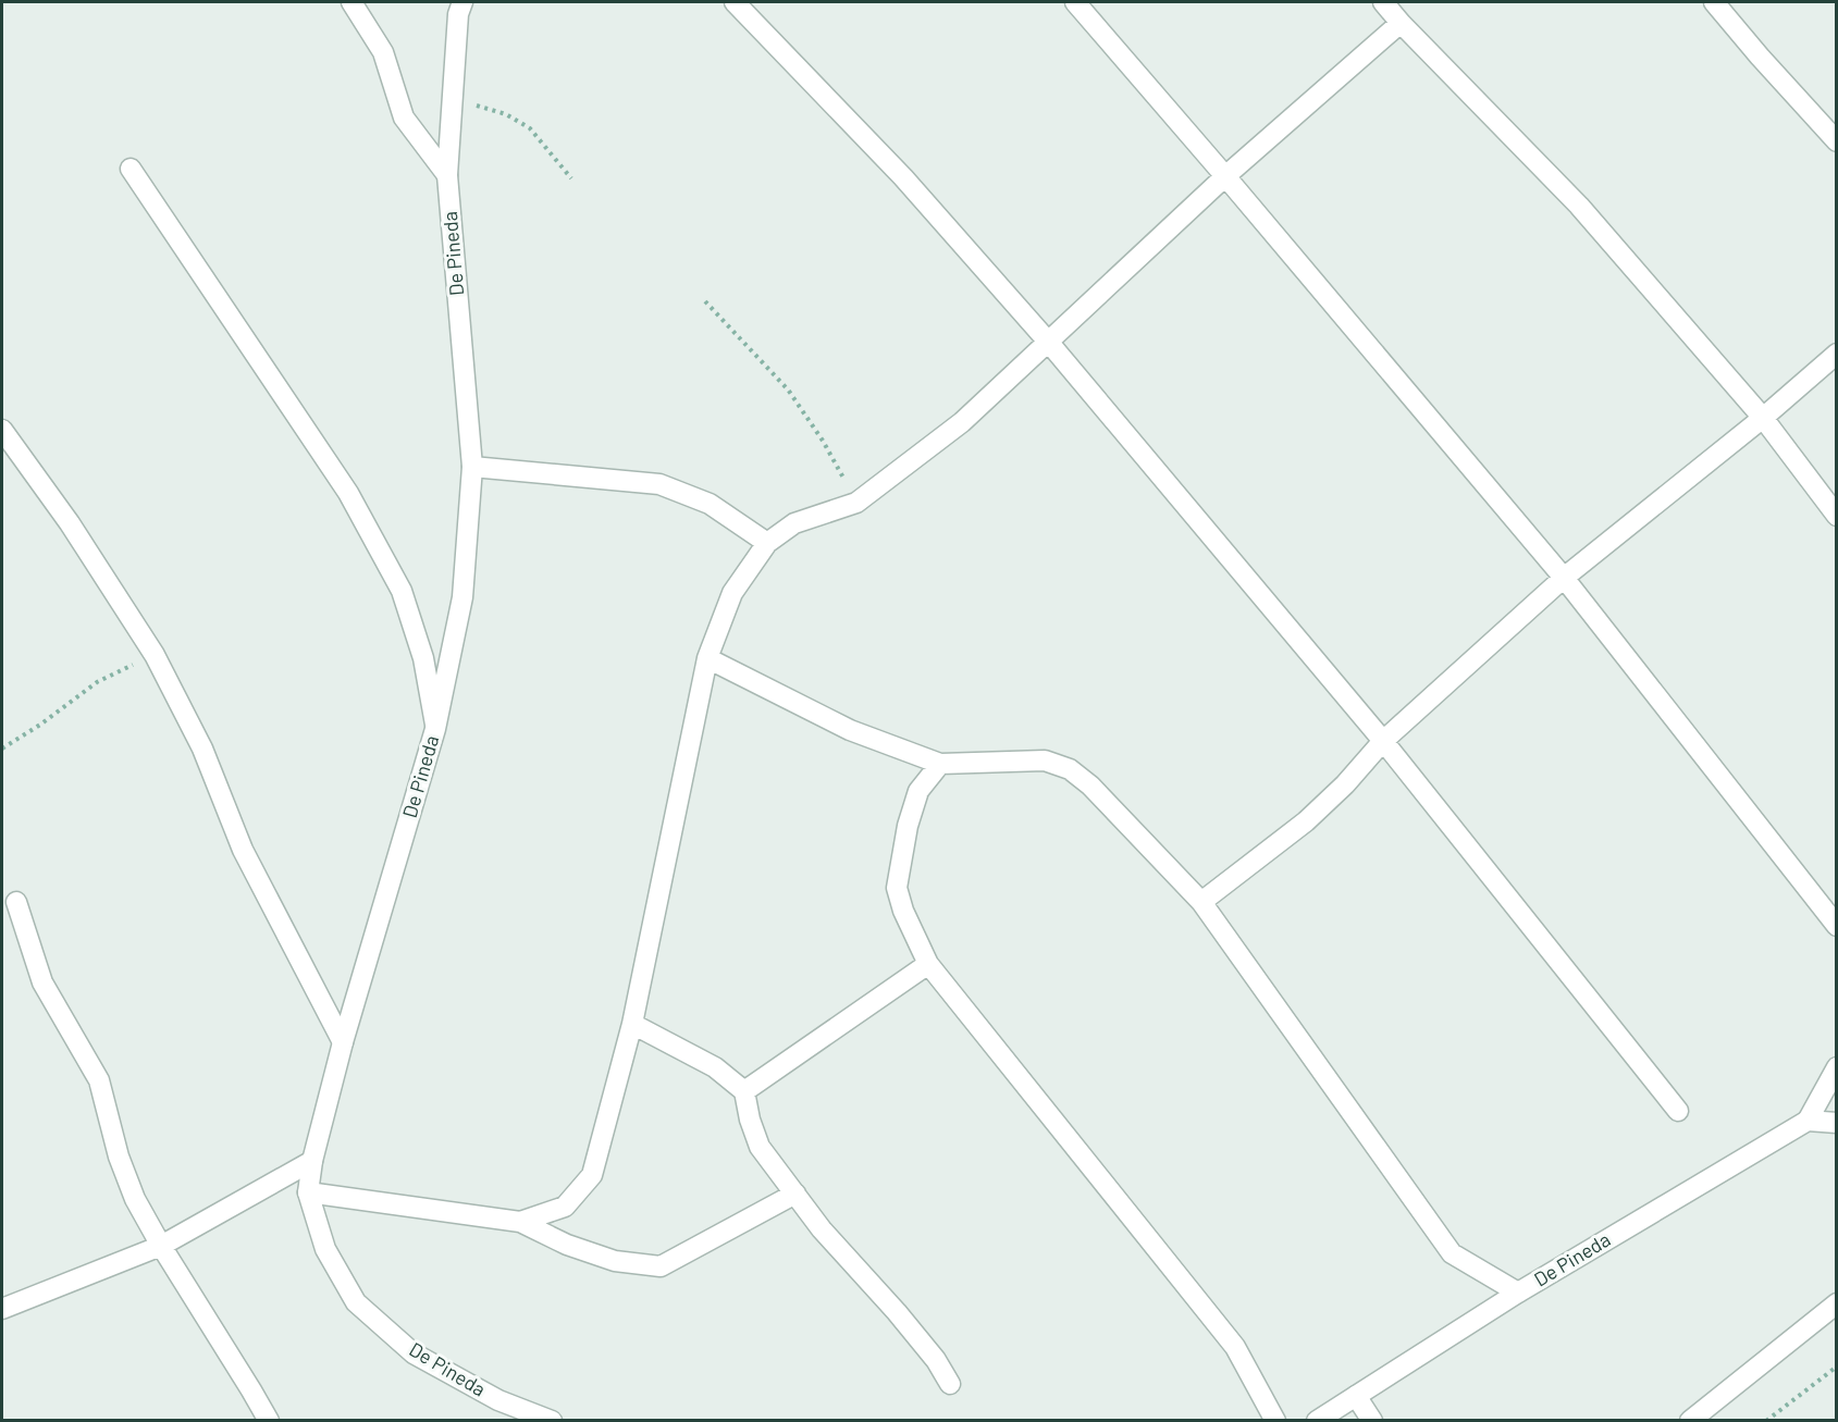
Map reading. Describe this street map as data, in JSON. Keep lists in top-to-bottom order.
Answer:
{
  "streets": {
    "street": ["De Pineda"]
  }
}
